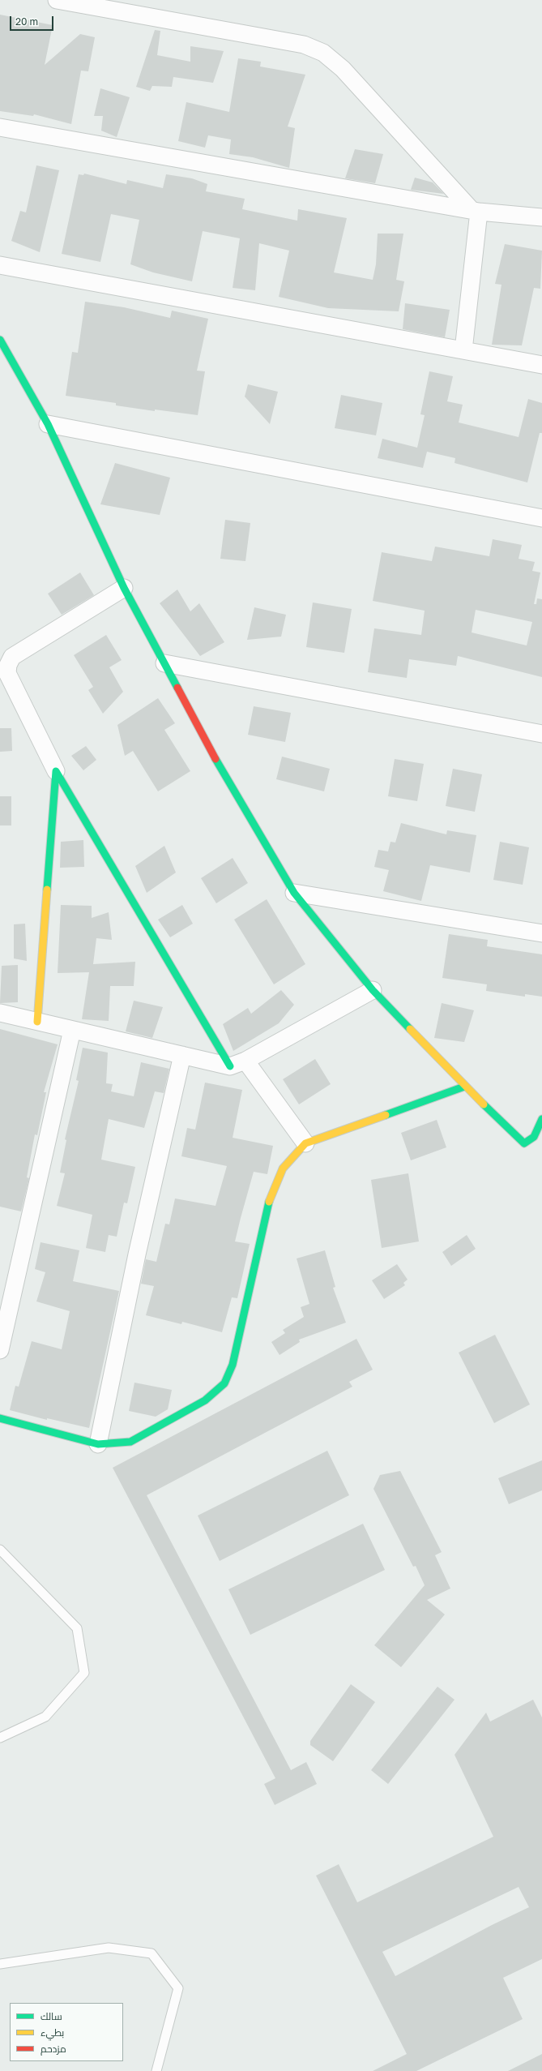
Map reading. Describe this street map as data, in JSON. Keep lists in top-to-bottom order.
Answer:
{
  "legend": ["سالك", "بطيء", "مزدحم"],
  "scale_bar": "20 m"
}
